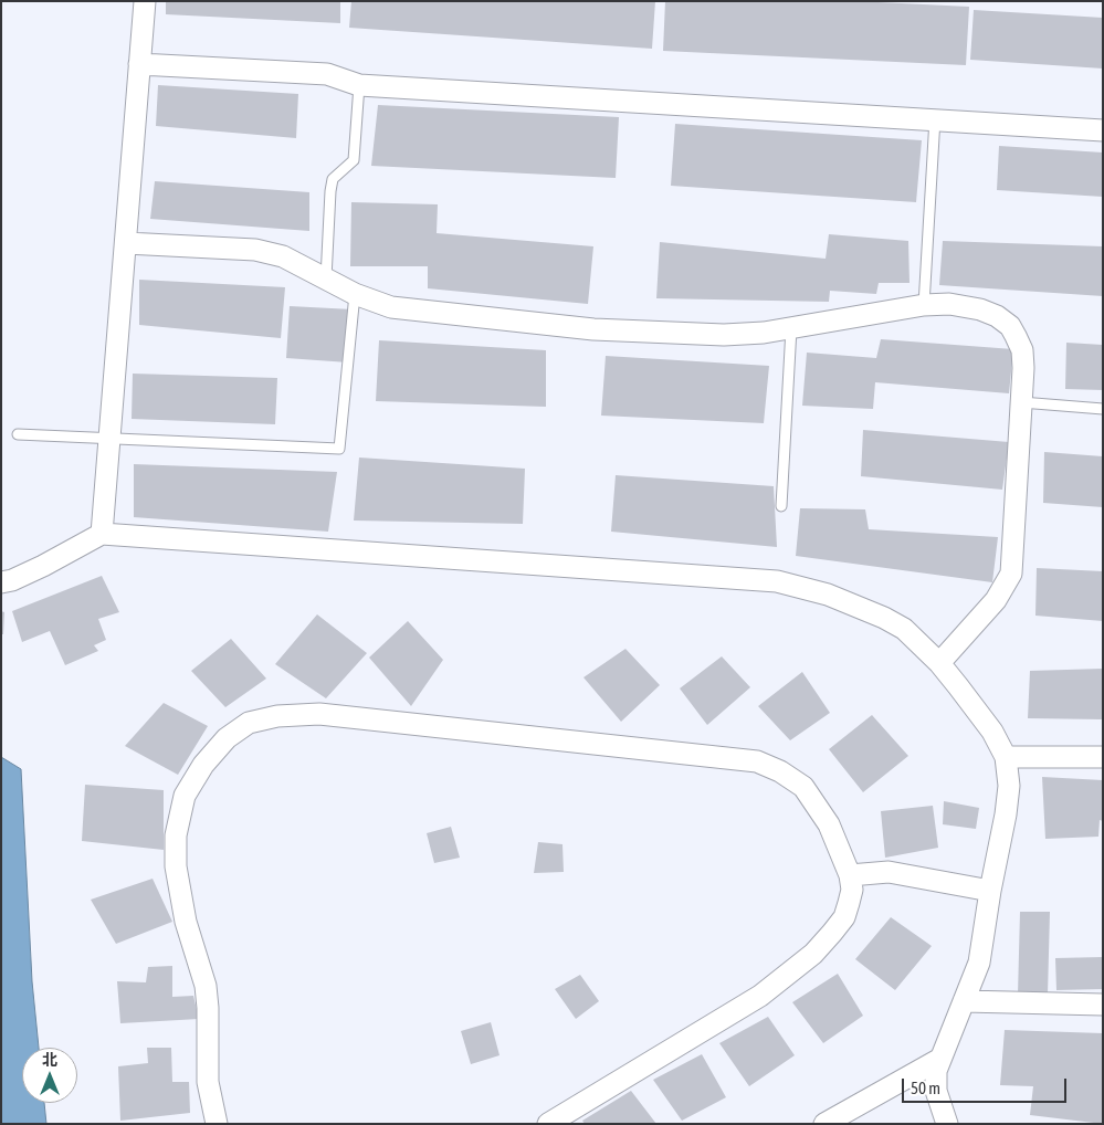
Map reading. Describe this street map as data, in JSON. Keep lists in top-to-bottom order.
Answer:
{
  "scale_bar": "50 m",
  "north": "top"
}
